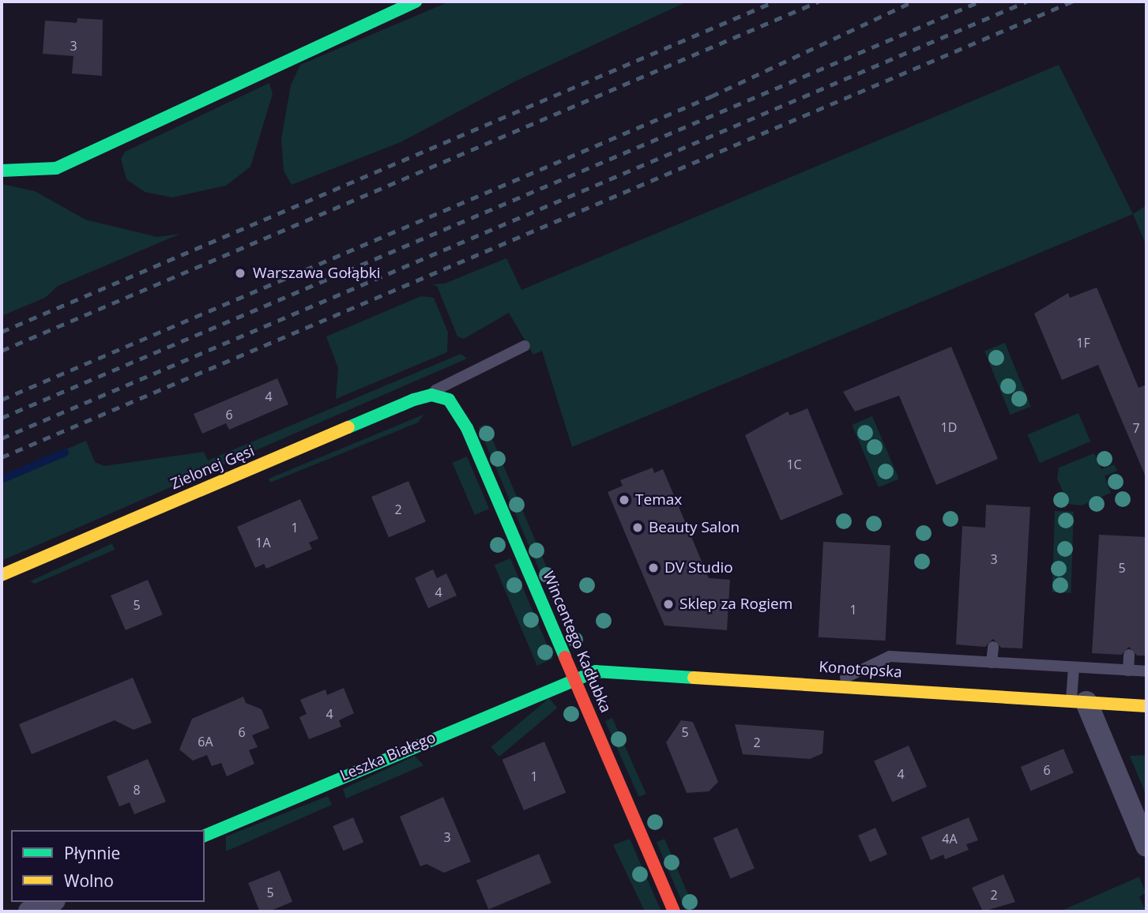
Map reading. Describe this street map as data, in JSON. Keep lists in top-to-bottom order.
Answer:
{
  "streets": {
    "street": [
      "Zielonej Gęsi",
      "Wincentego Kadłubka",
      "Konotopska",
      "Leszka Białego"
    ]
  },
  "crossings": [
    ["Zielonej Gęsi", "Wincentego Kadłubka"],
    ["Wincentego Kadłubka", "Konotopska"],
    ["Wincentego Kadłubka", "Leszka Białego"],
    ["Konotopska", "Leszka Białego"]
  ],
  "places": [
    "Warszawa Gołąbki",
    "Temax",
    "Beauty Salon",
    "DV Studio",
    "Sklep za Rogiem"
  ],
  "house_numbers": [
    "3",
    "1F",
    "4",
    "6",
    "1D",
    "7",
    "1C",
    "2",
    "1",
    "1A",
    "3",
    "5",
    "4",
    "5",
    "1",
    "4",
    "6",
    "5",
    "6A",
    "2",
    "6",
    "4",
    "1",
    "8",
    "3",
    "4A",
    "5",
    "2"
  ],
  "legend": ["Płynnie", "Wolno"]
}
